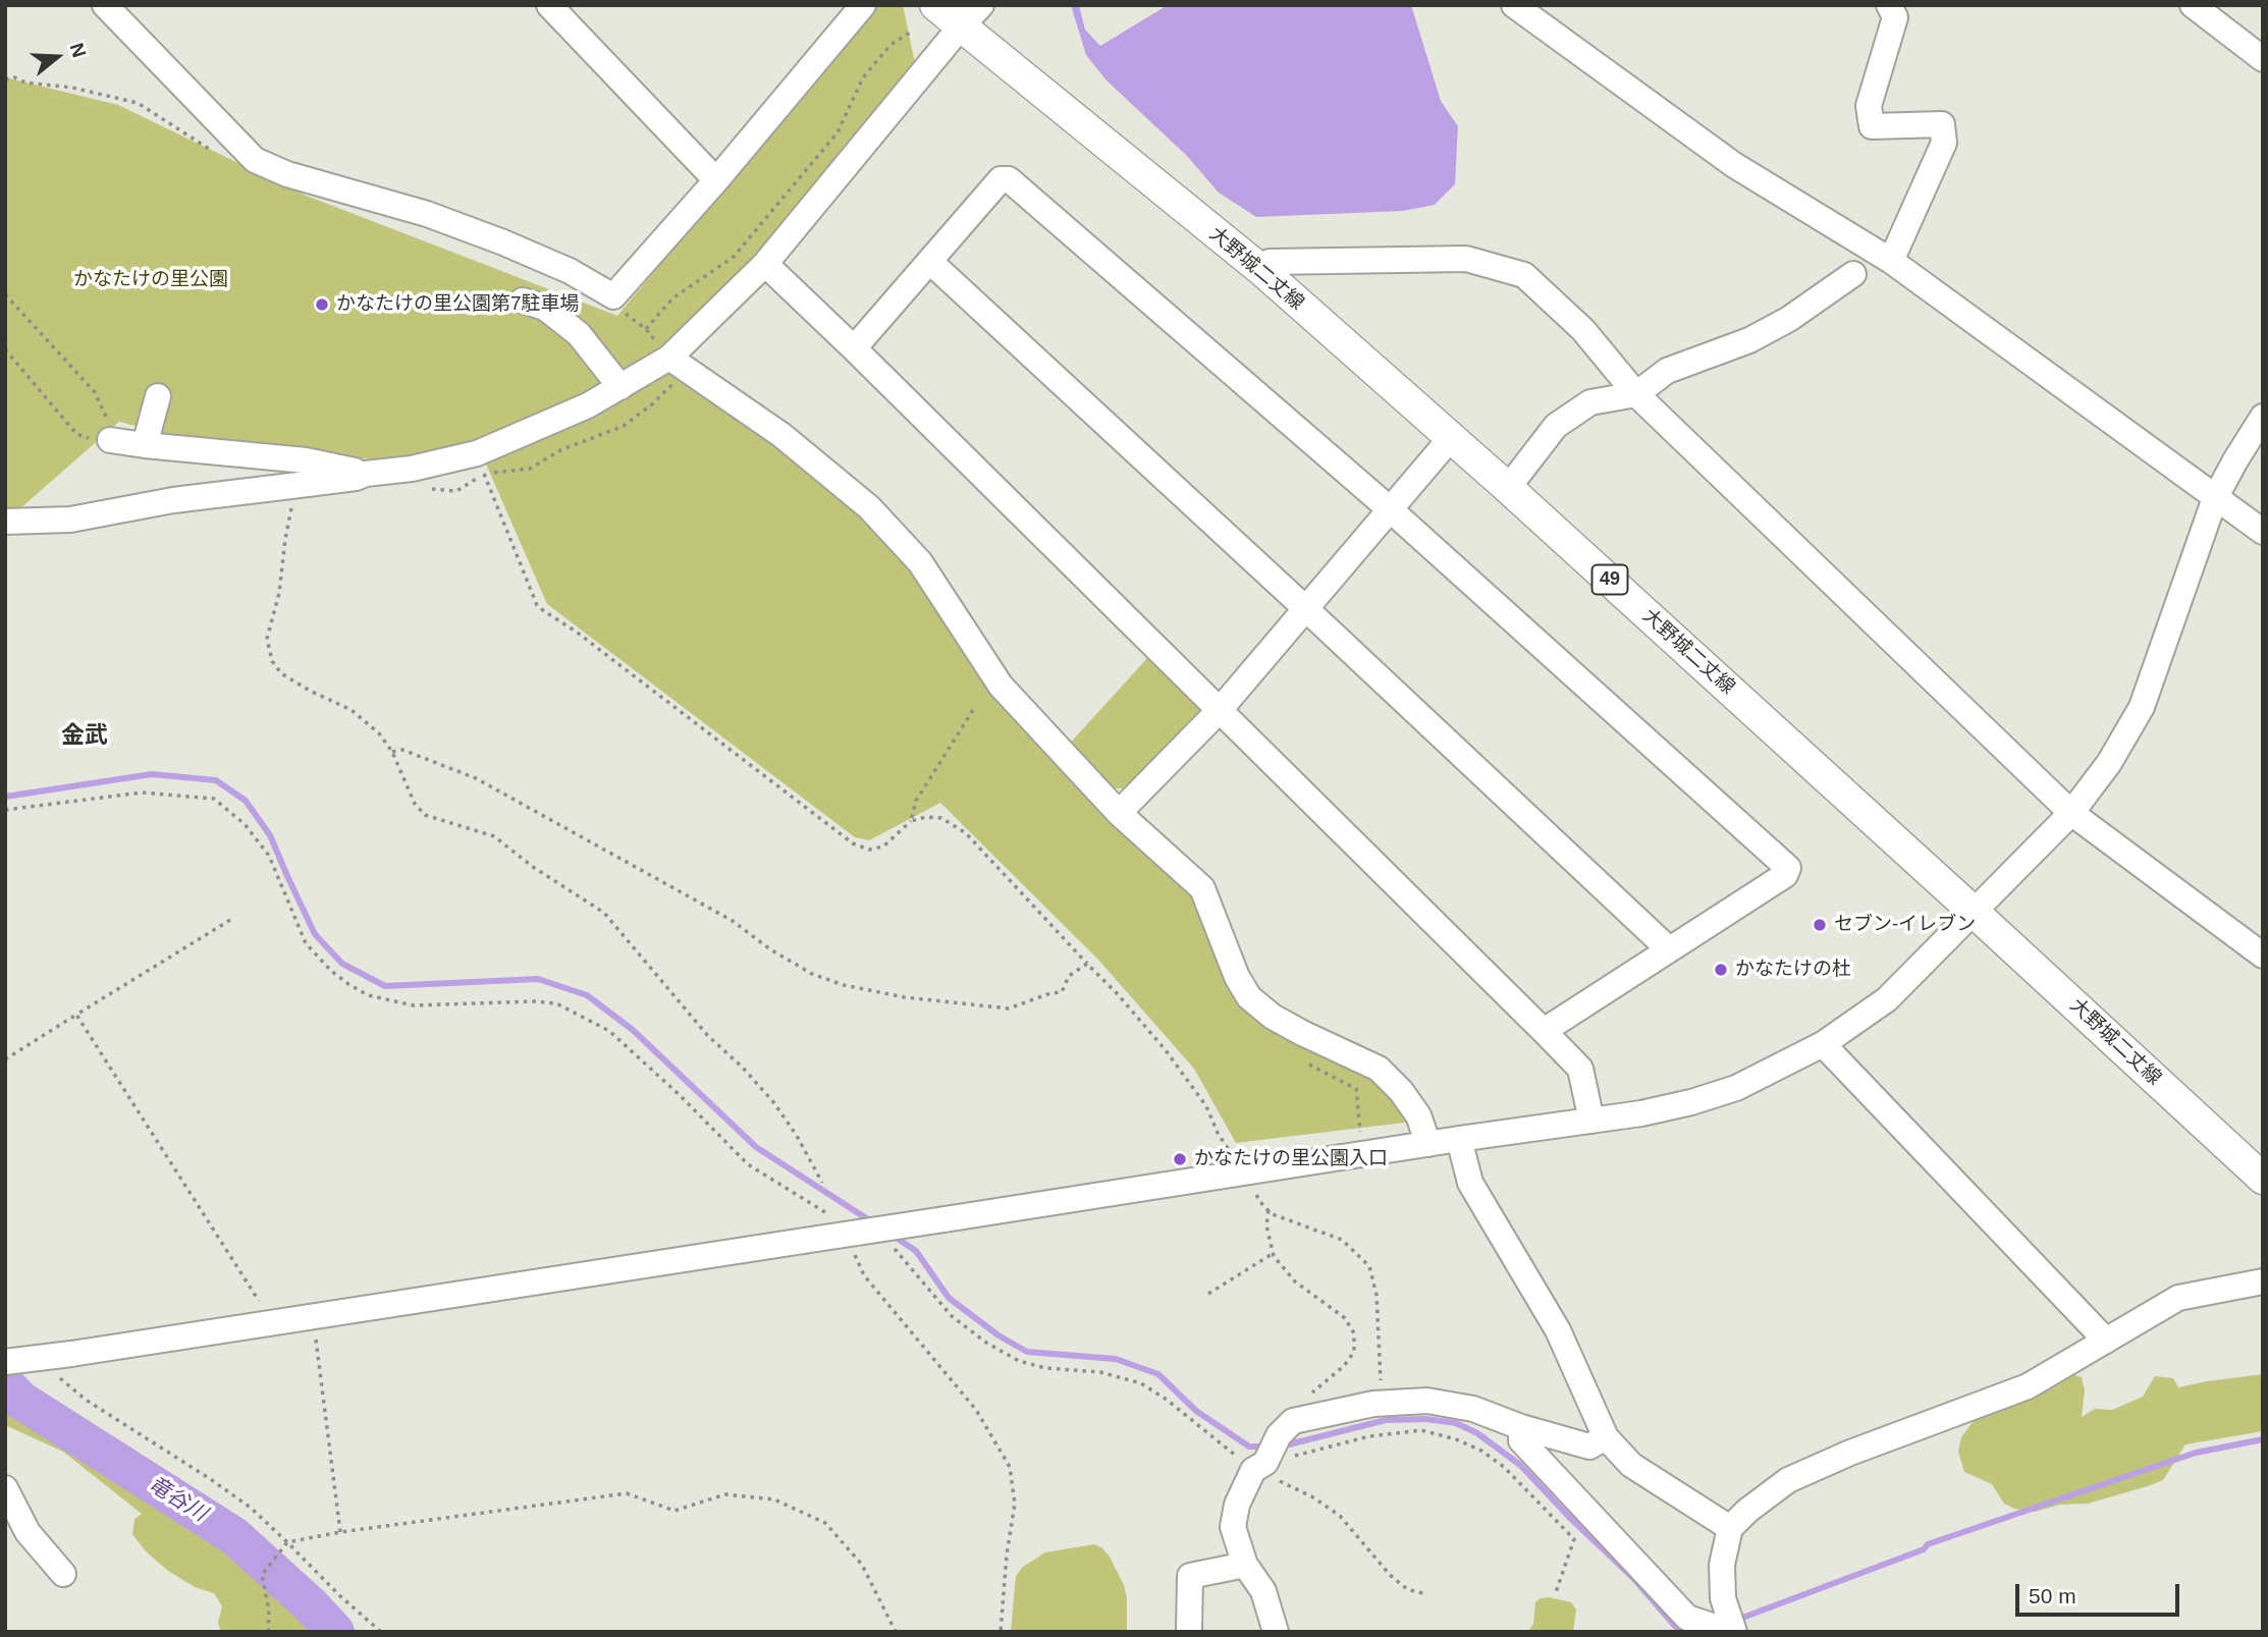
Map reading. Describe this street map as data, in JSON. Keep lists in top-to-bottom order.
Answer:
{
  "streets": {
    "main road": ["大野城二丈線", "49"]
  },
  "districts": ["金武"],
  "water": ["竜谷川"],
  "parks": ["かなたけの里公園"],
  "places": [
    "かなたけの里公園第7駐車場",
    "セブン-イレブン",
    "かなたけの杜",
    "かなたけの里公園入口"
  ],
  "scale_bar": "50 m",
  "north": "right"
}
